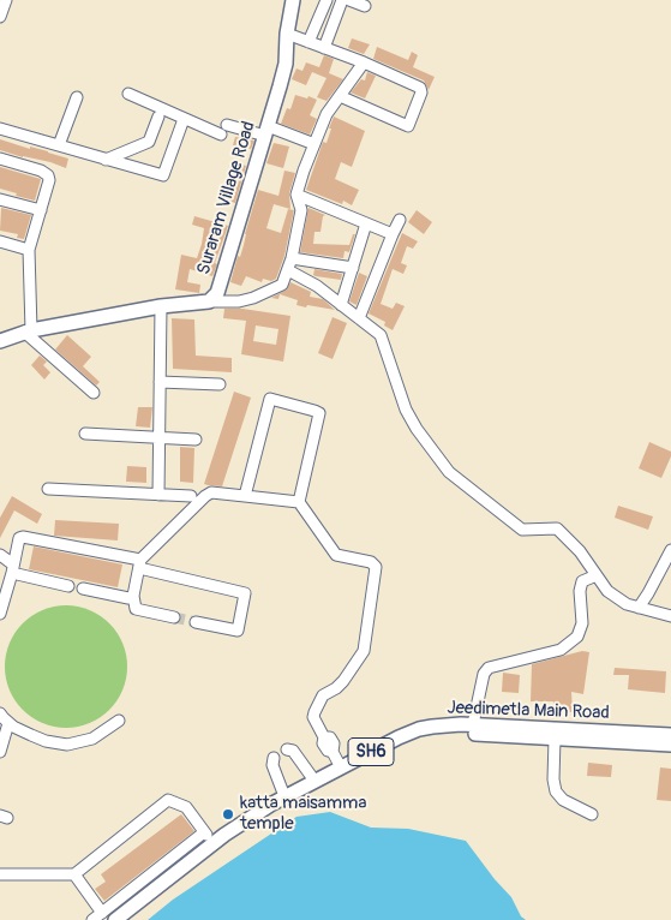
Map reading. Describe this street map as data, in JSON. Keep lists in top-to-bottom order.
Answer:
{
  "streets": {
    "main road": ["Suraram Village Road", "Jeedimetla Main Road", "SH6"]
  },
  "places": ["katta maisamma temple"]
}
